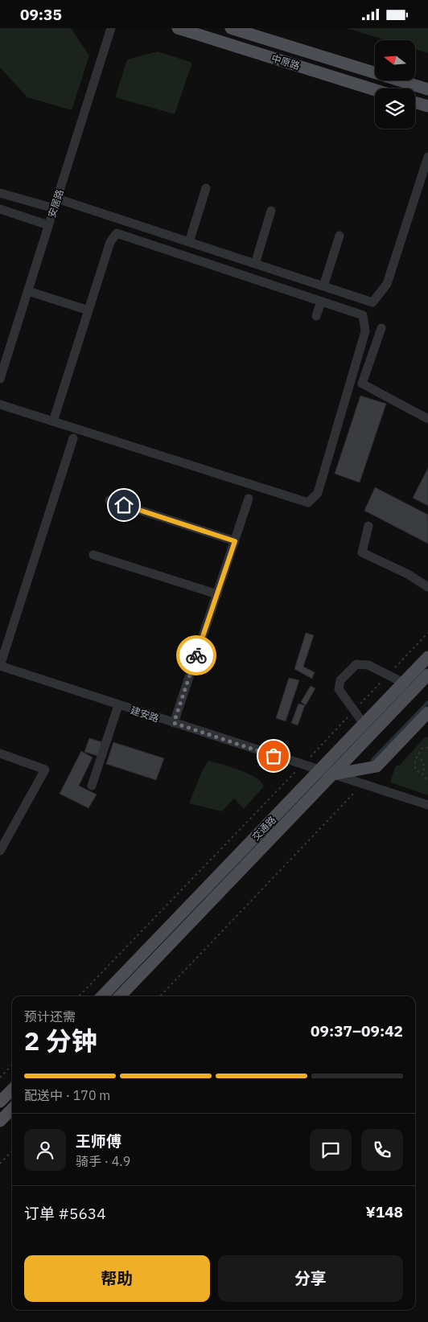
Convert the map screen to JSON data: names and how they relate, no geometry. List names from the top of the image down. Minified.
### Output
{"streets":{"main road":["中原路","交通路"],"street":["安居路","建安路"]},"crossings":[["建安路","交通路"]],"north":"left","page":{"status":"09:35","heading":["2 分钟","预计还需","09:37–09:42"],"panel":["王师傅","骑手 · 4.9","订单 #5634","¥148"],"bar":"配送中 · 170 m","buttons":["帮助","分享"]}}
